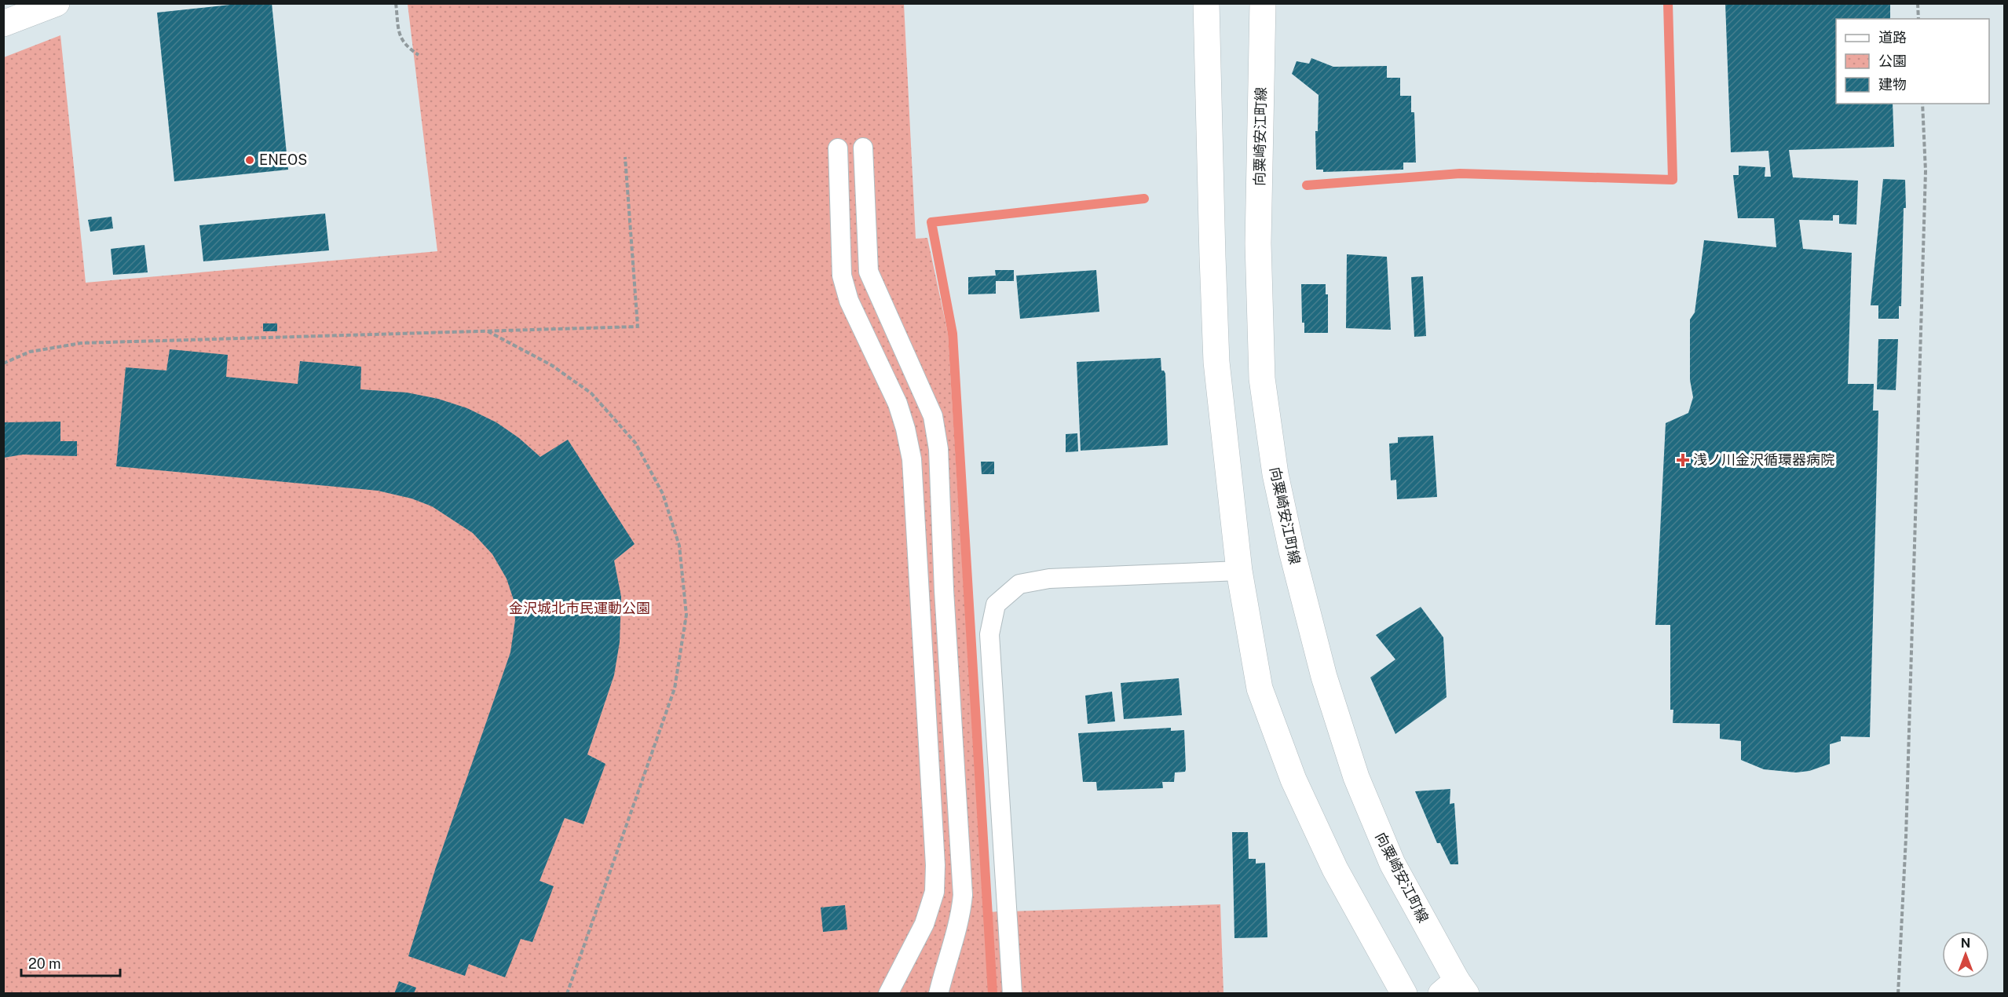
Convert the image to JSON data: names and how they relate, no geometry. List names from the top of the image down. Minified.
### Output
{"streets":{"main road":["向粟崎安江町線"]},"parks":["金沢城北市民運動公園"],"places":{"other":["ENEOS"],"health":["浅ノ川金沢循環器病院"]},"legend":["道路","公園","建物"],"scale_bar":"20 m","north":"top"}
